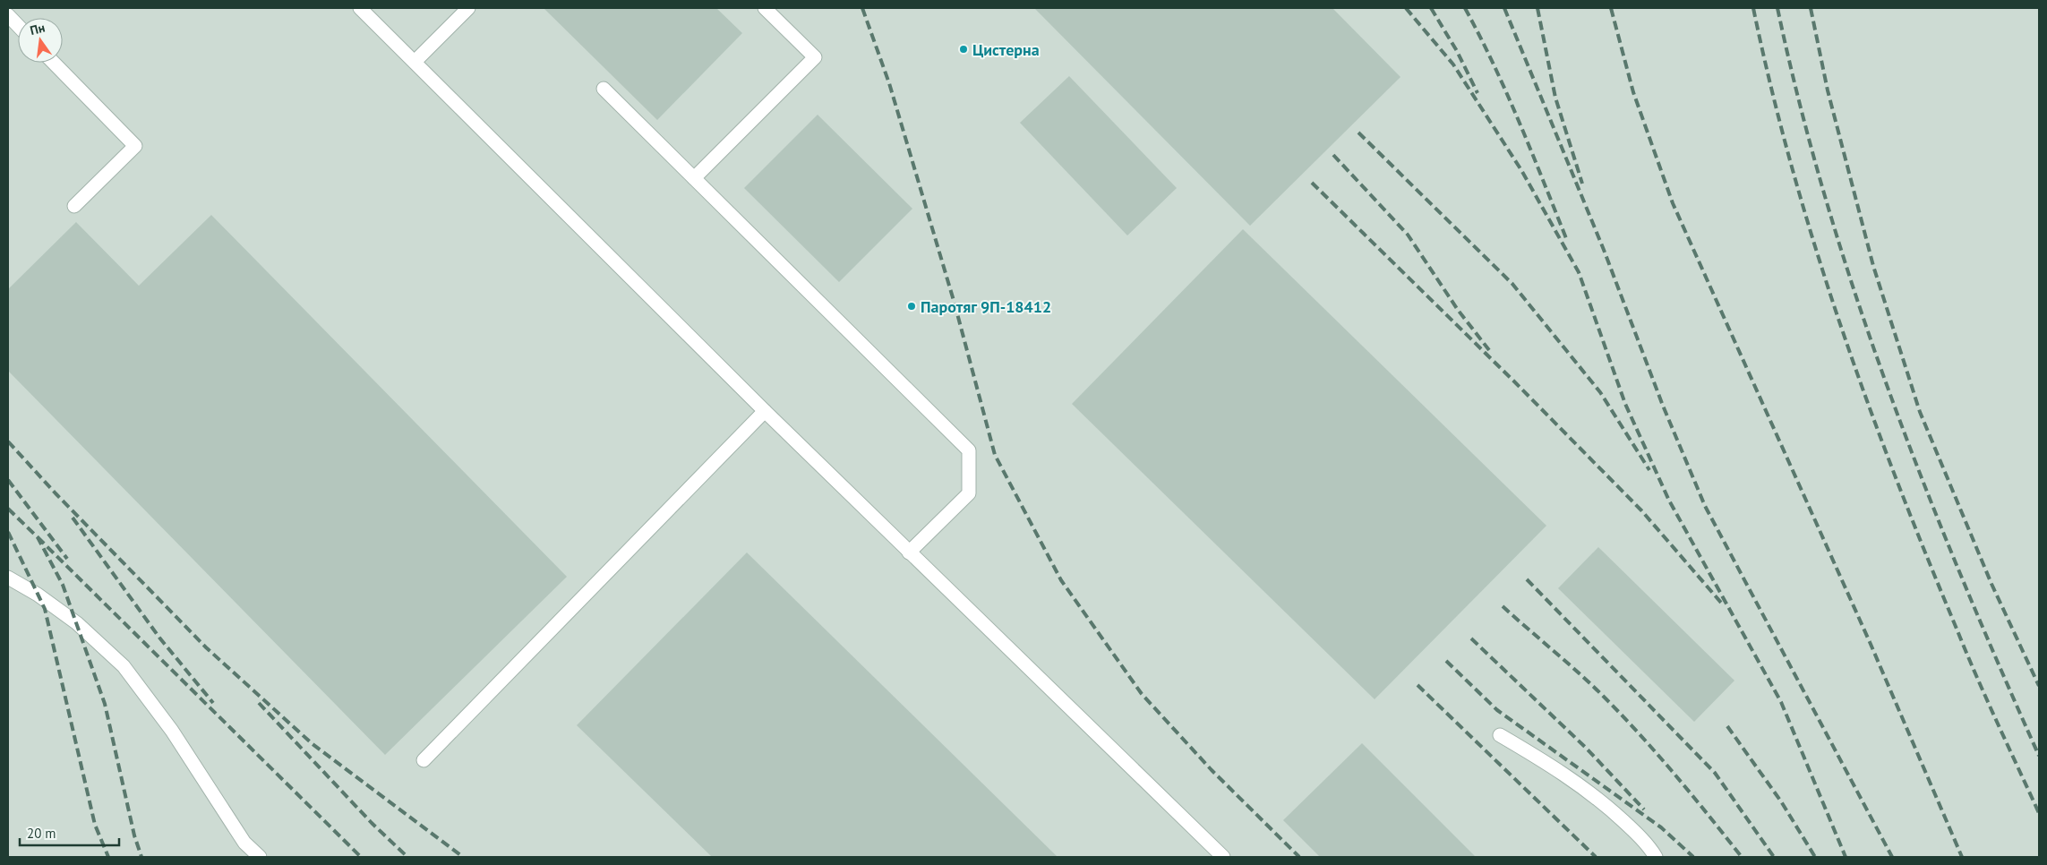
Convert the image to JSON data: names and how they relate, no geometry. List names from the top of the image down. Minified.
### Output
{"places":["Цистерна","Паротяг 9П-18412"],"scale_bar":"20 m","north":"top"}
